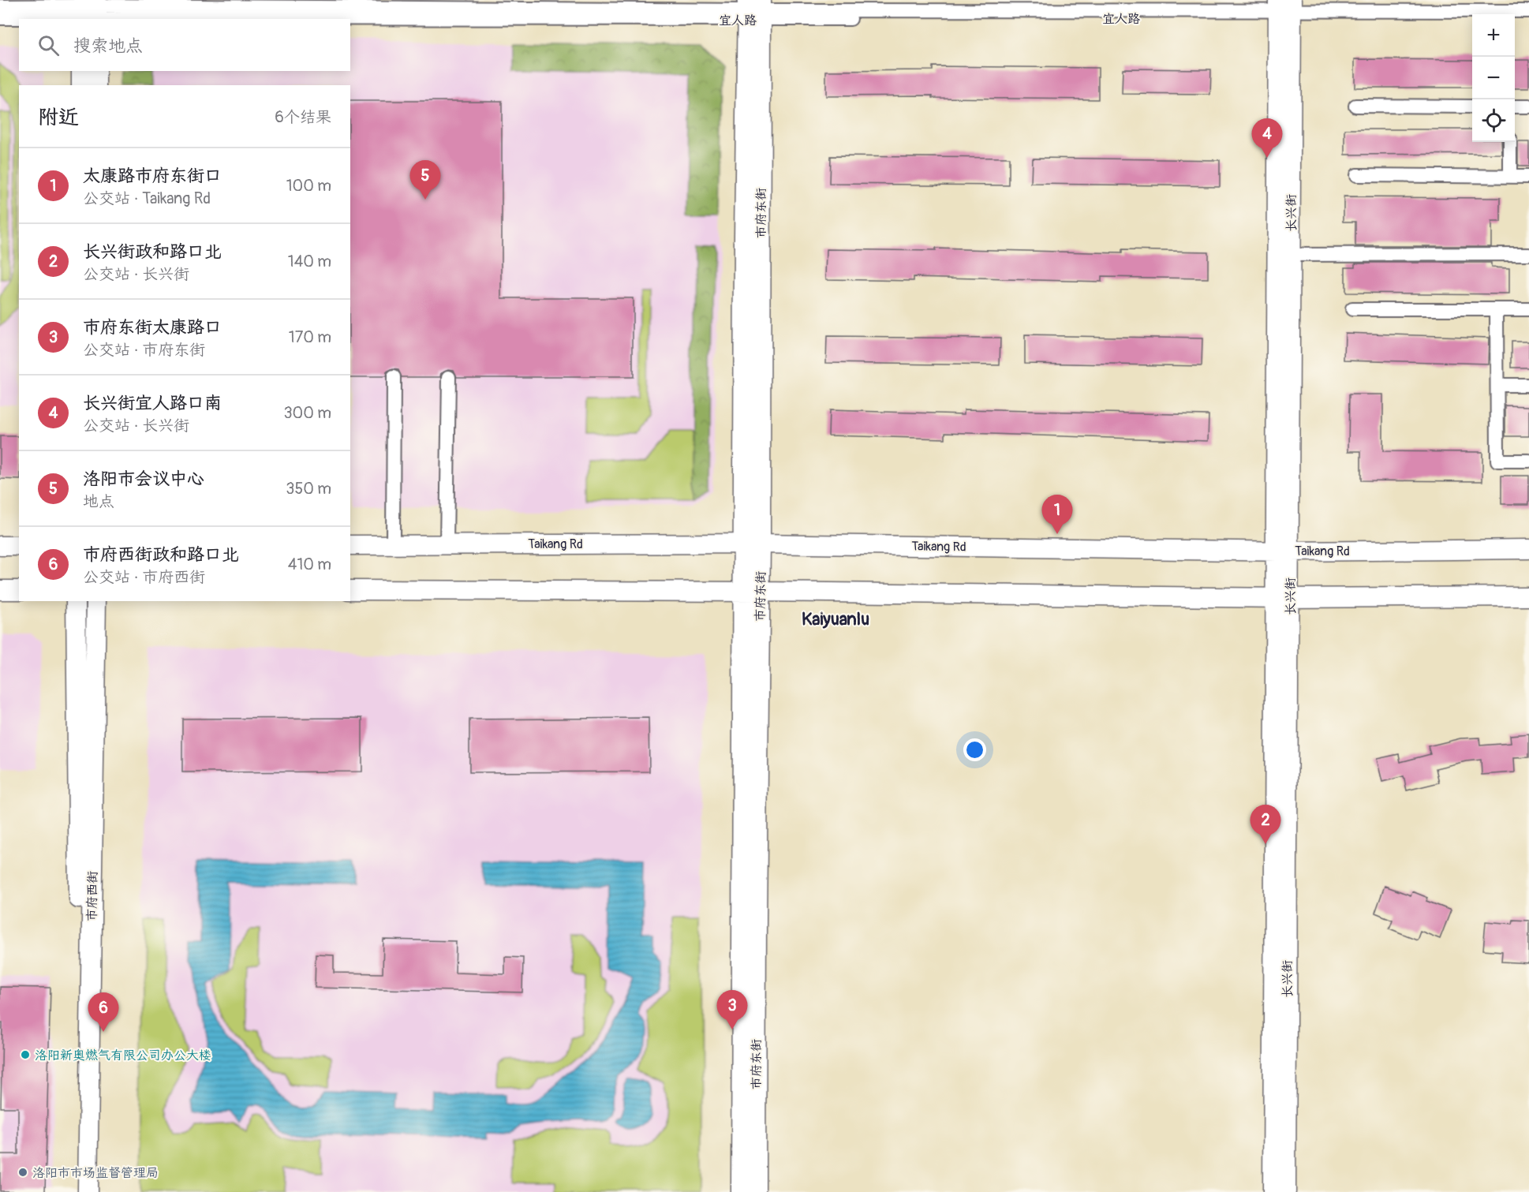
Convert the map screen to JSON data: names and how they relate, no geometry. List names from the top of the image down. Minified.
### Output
{"streets":{"main road":["市府东街","长兴街","Taikang Rd","市府西街"],"street":["宜人路"]},"crossings":[["宜人路","市府东街"],["宜人路","长兴街"],["市府东街","Taikang Rd"],["长兴街","Taikang Rd"]],"districts":["Kaiyuanlu"],"places":["洛阳新奥燃气有限公司办公大楼","洛阳市市场监督管理局"],"page":{"map_buttons":["+","−"],"search":"搜索地点","heading":["附近","6个结果"],"pins":["4","5","1","2","3","6"],"list":[{"mark":"1","name":"太康路市府东街口","note":"公交站 · Taikang Rd","value":"100 m"},{"mark":"2","name":"长兴街政和路口北","note":"公交站 · 长兴街","value":"140 m"},{"mark":"3","name":"市府东街太康路口","note":"公交站 · 市府东街","value":"170 m"},{"mark":"4","name":"长兴街宜人路口南","note":"公交站 · 长兴街","value":"300 m"},{"mark":"5","name":"洛阳市会议中心","note":"地点","value":"350 m"},{"mark":"6","name":"市府西街政和路口北","note":"公交站 · 市府西街","value":"410 m"}]}}
